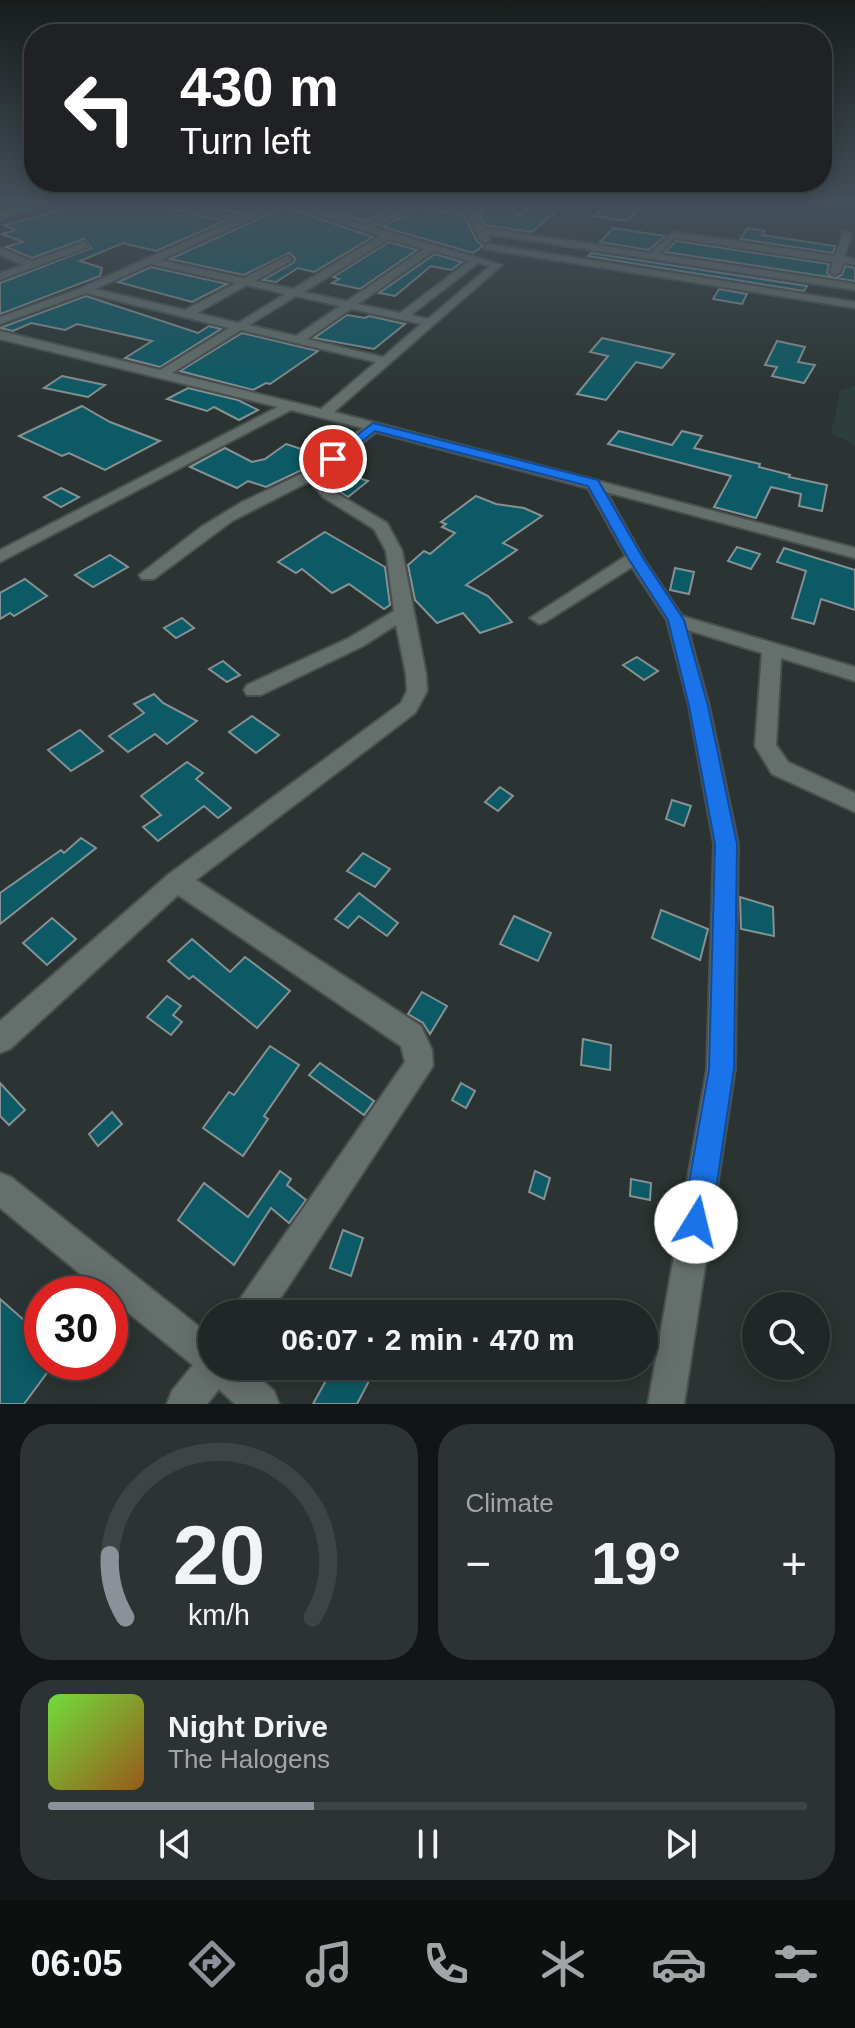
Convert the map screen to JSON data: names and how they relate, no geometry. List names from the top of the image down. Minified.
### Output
{"page":{"turn":["430 m","Turn left"],"limit":"30","trip":"06:07 · 2 min · 470 m","tile":"Climate","heat":["−","19°","+"],"song":["Night Drive","The Halogens"],"tabs":"06:05","gauge":["20","km/h"]}}
